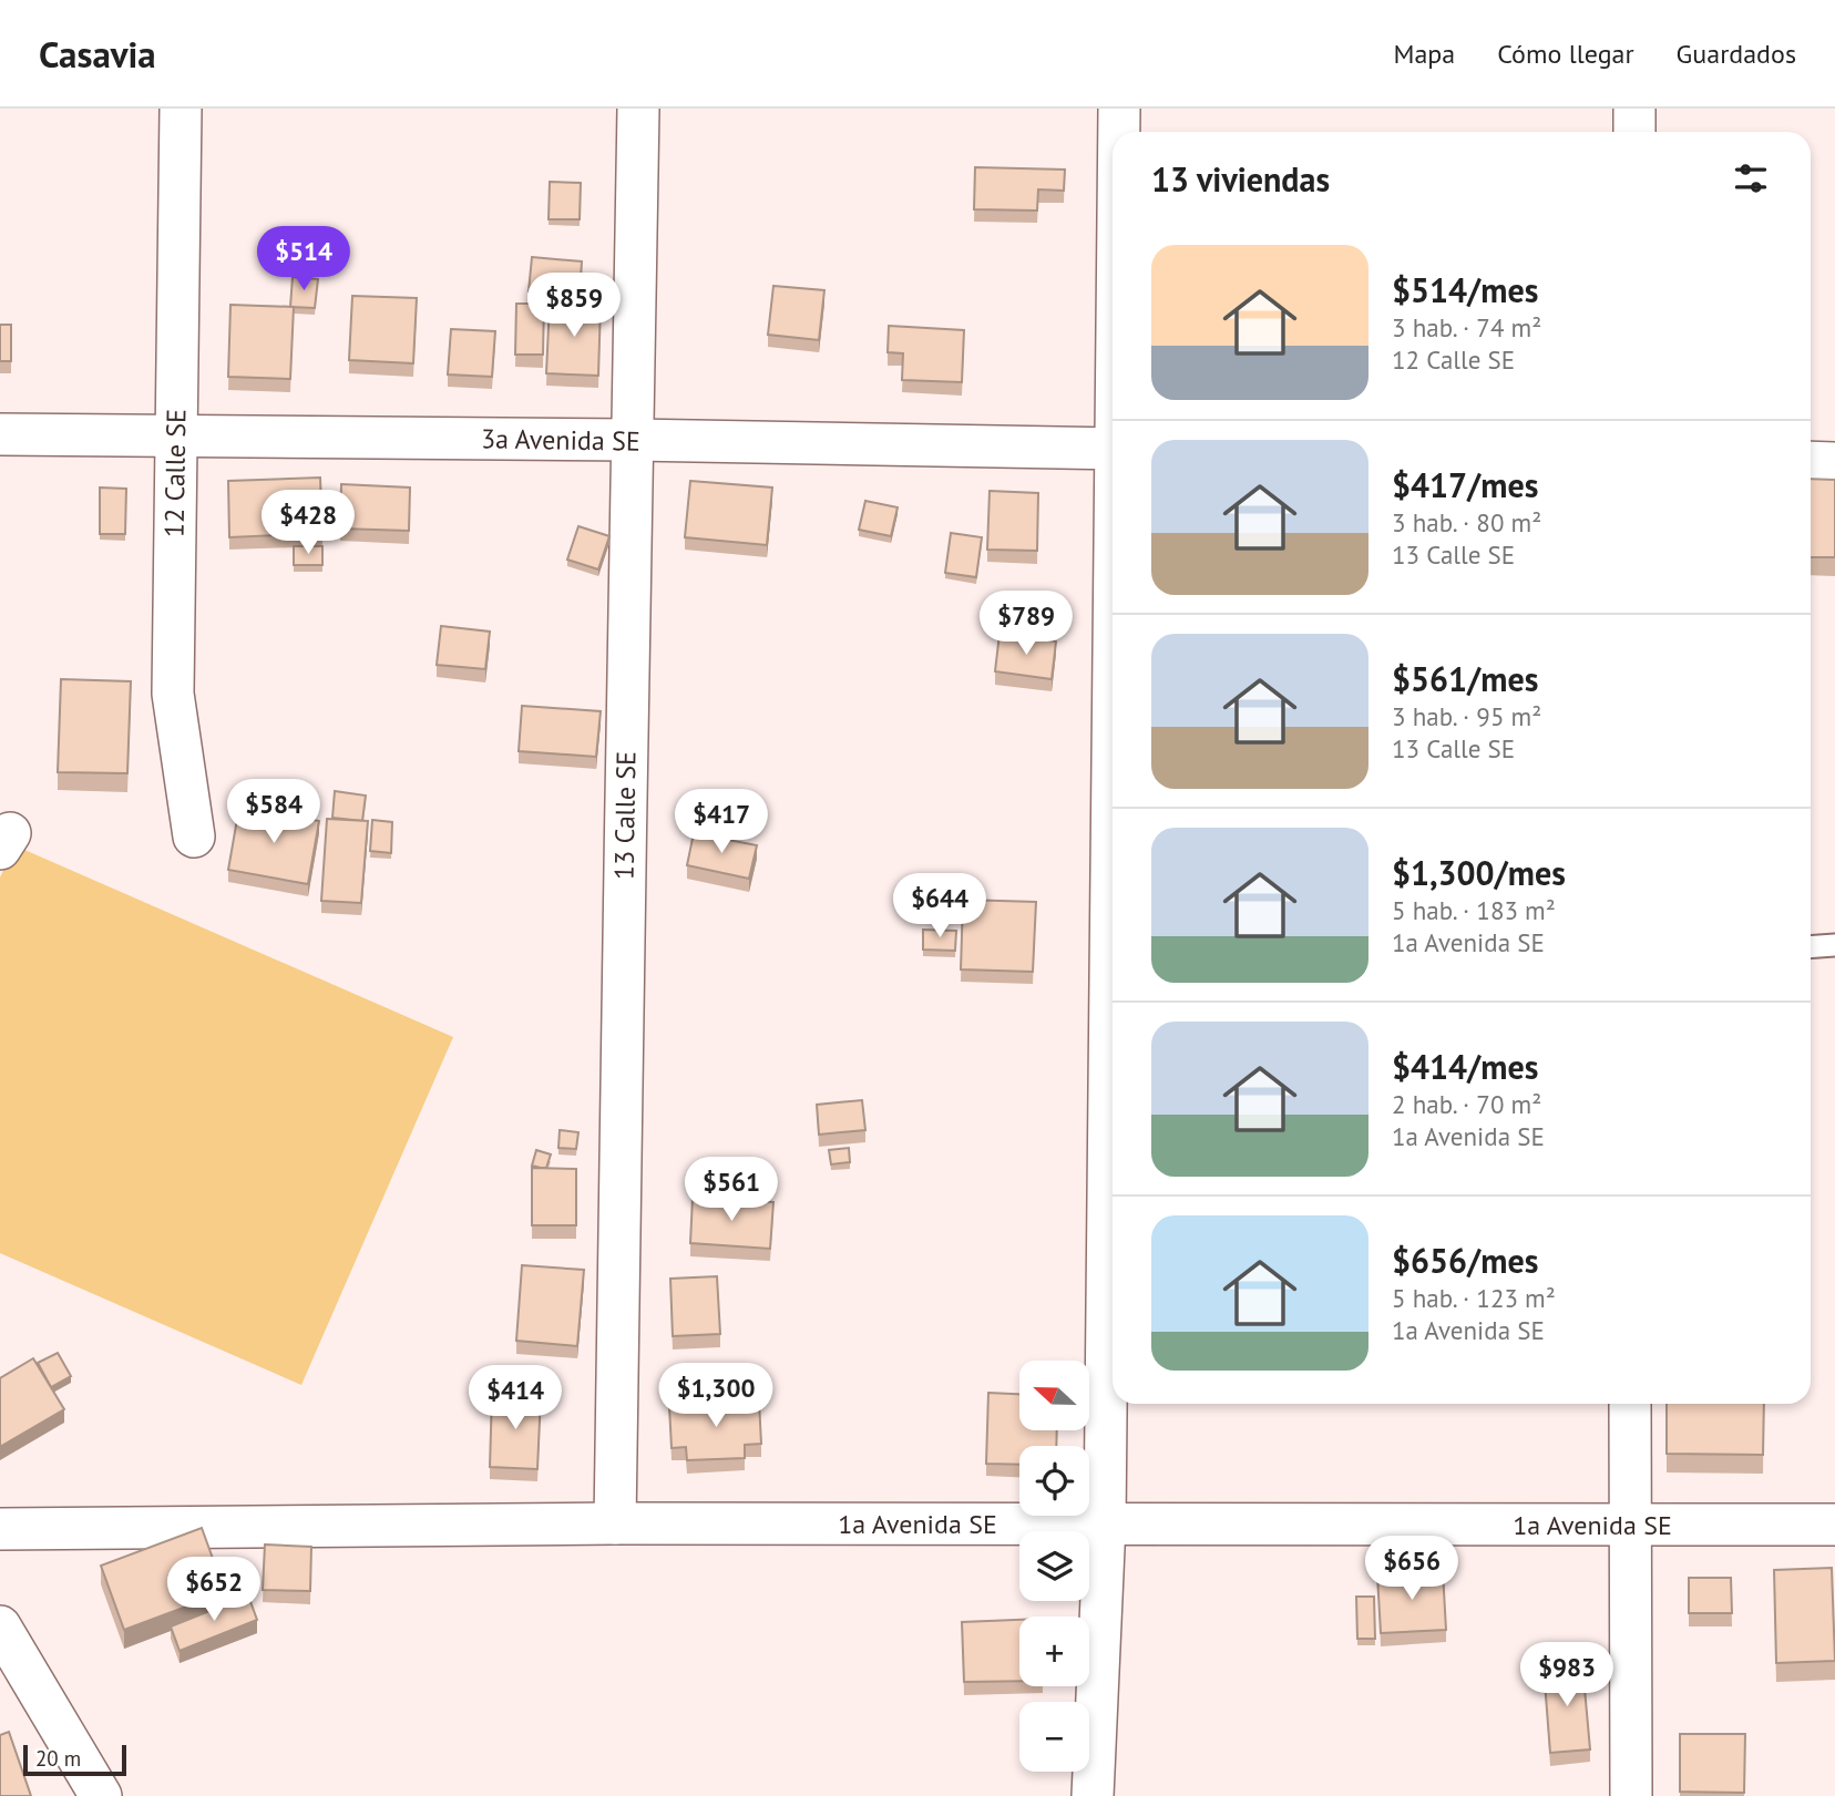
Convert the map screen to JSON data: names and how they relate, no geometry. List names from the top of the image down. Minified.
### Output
{"streets":{"street":["3a Avenida SE","12 Calle SE","13 Calle SE","1a Avenida SE"]},"crossings":[["3a Avenida SE","12 Calle SE"],["3a Avenida SE","13 Calle SE"],["13 Calle SE","1a Avenida SE"]],"scale_bar":"20 m","north":"left","page":{"header":"Casavia","nav":["Mapa","Cómo llegar","Guardados"],"heading":"13 viviendas","list":[{"name":"$514/mes","note":"3 hab. · 74 m² · 12 Calle SE"},{"name":"$417/mes","note":"3 hab. · 80 m² · 13 Calle SE"},{"name":"$561/mes","note":"3 hab. · 95 m² · 13 Calle SE"},{"name":"$1,300/mes","note":"5 hab. · 183 m² · 1a Avenida SE"},{"name":"$414/mes","note":"2 hab. · 70 m² · 1a Avenida SE"},{"name":"$656/mes","note":"5 hab. · 123 m² · 1a Avenida SE"}],"price":["$514","$859","$428","$789","$584","$417","$644","$561","$1,300","$414","$656","$652","$983"],"map_buttons":["+","−"],"scale":"20 m"}}
